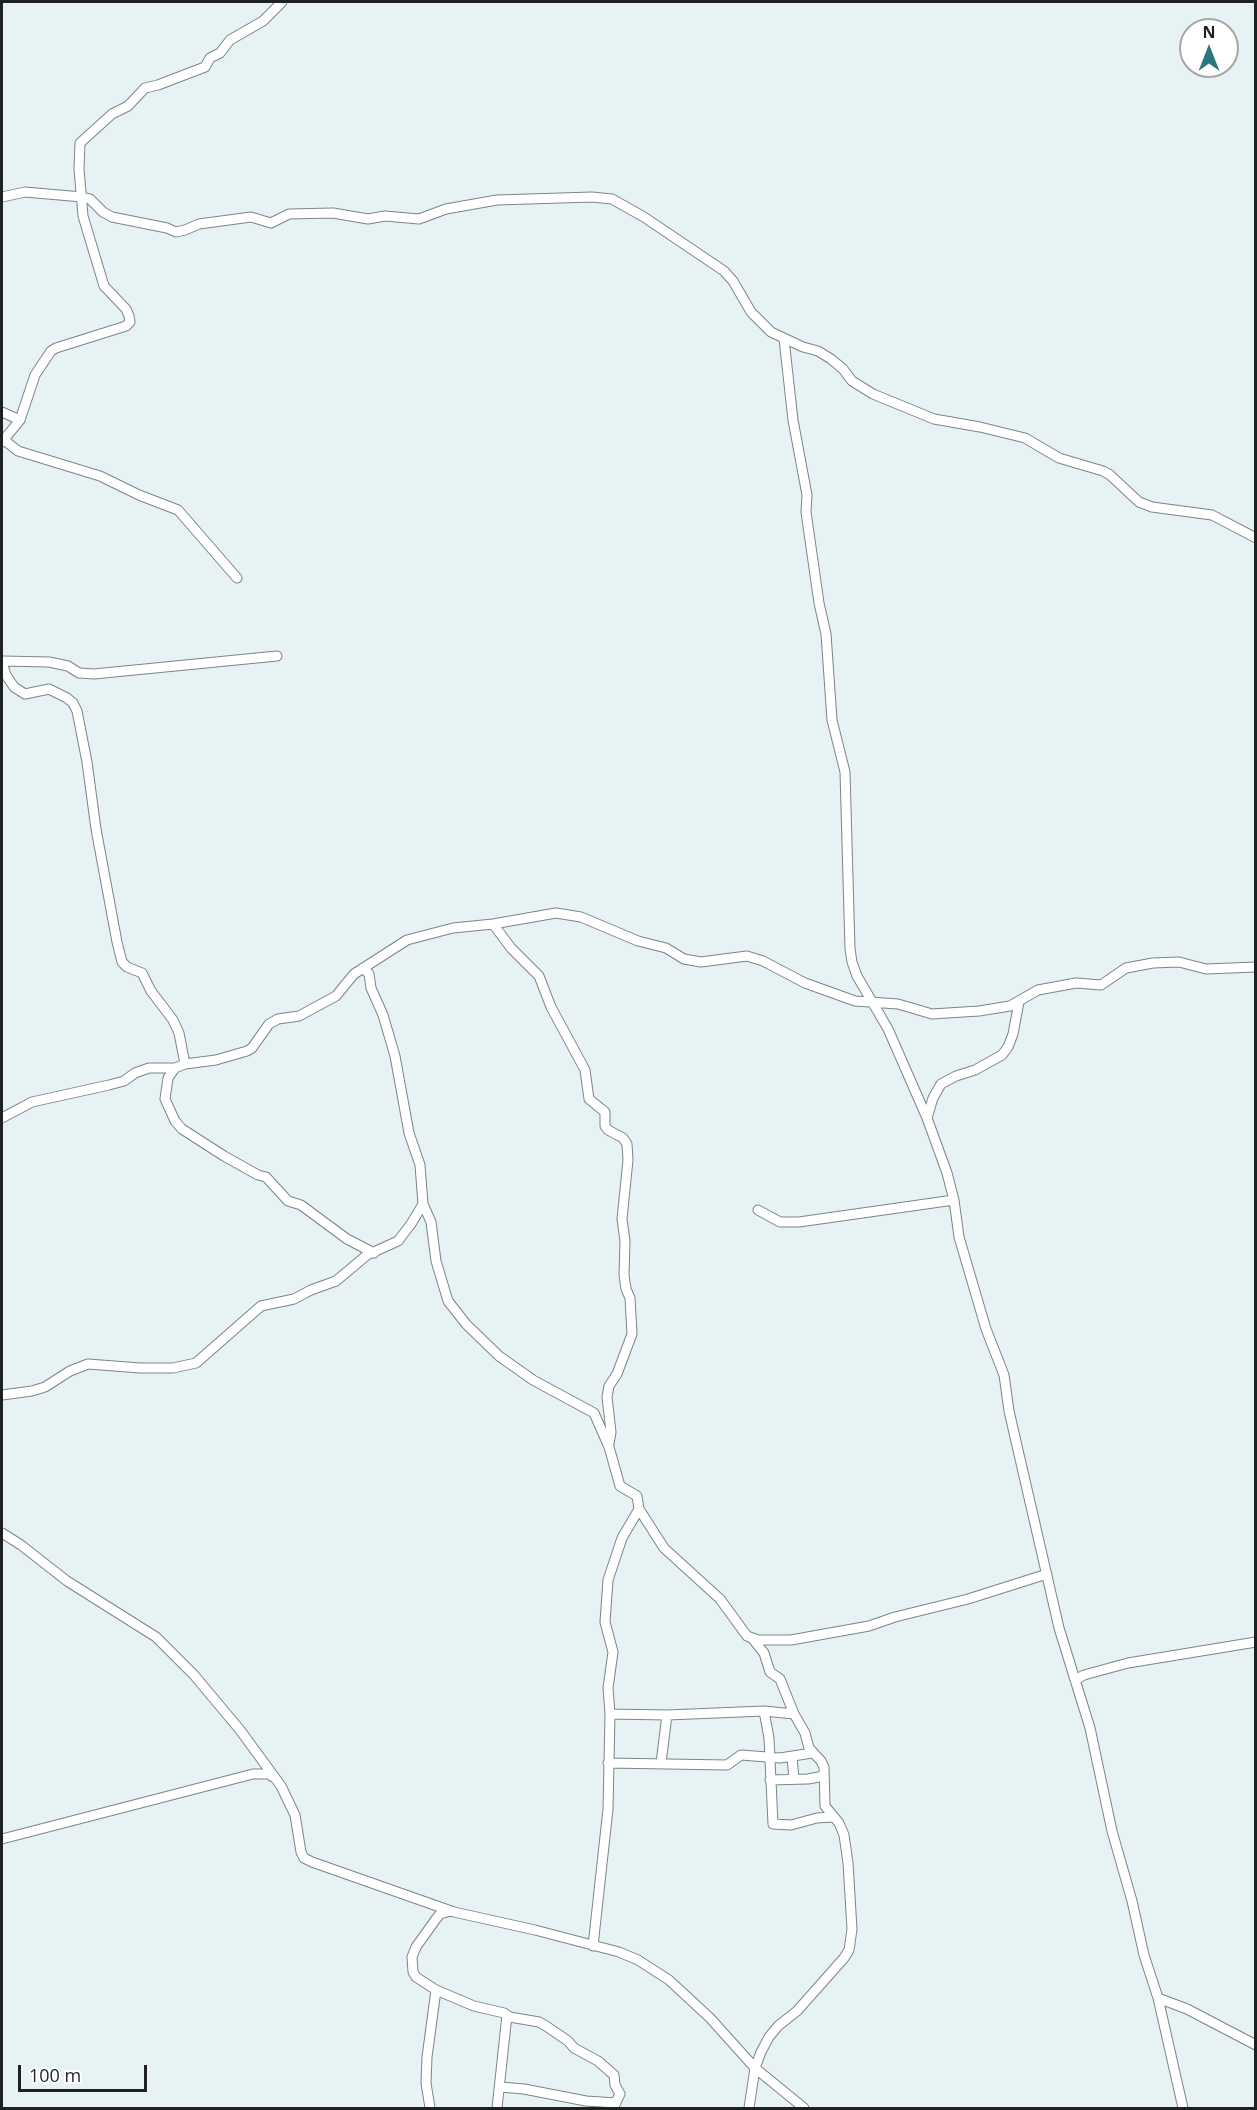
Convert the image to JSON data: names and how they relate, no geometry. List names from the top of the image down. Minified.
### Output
{"scale_bar":"100 m","north":"top"}
